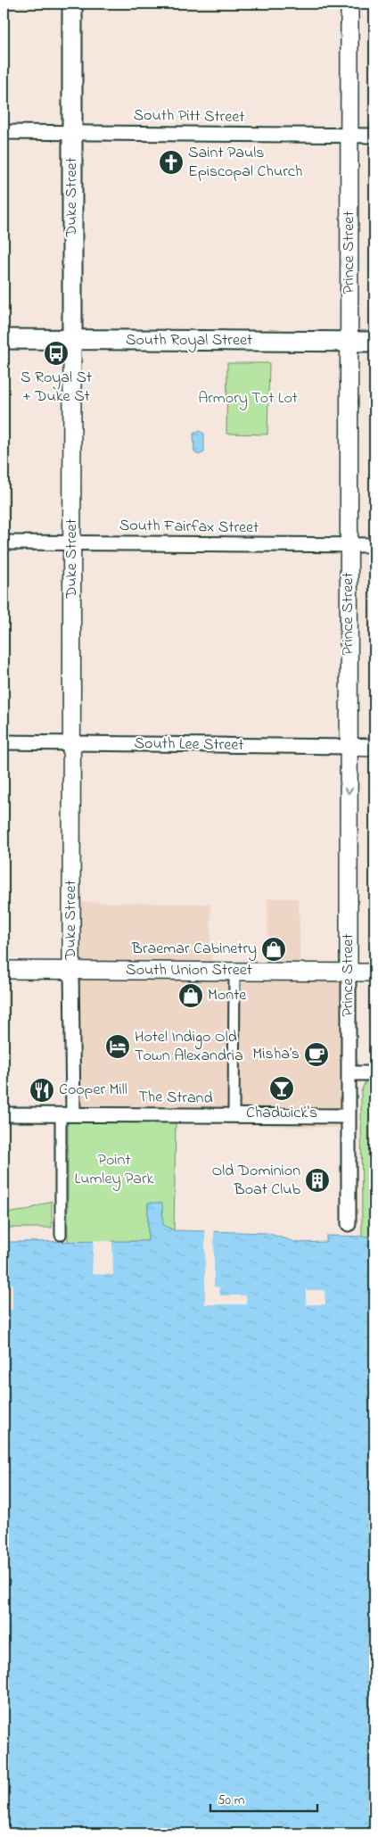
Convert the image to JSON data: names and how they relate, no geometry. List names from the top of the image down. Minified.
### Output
{"streets":{"main road":["Duke Street","South Royal Street"],"street":["South Pitt Street","Prince Street","South Fairfax Street","South Lee Street","South Union Street","The Strand"]},"crossings":[["South Pitt Street","Duke Street"],["South Pitt Street","Prince Street"],["Duke Street","South Royal Street"],["Duke Street","South Fairfax Street"],["Duke Street","South Lee Street"],["Duke Street","South Union Street"],["Duke Street","The Strand"],["Prince Street","South Royal Street"],["Prince Street","South Fairfax Street"],["Prince Street","South Lee Street"],["Prince Street","South Union Street"],["Prince Street","The Strand"]],"parks":["Armory Tot Lot","Point Lumley Park"],"places":{"church":["Saint Pauls Episcopal Church"],"bus stop":["S Royal St + Duke St"],"shop":["Braemar Cabinetry","Monte"],"hotel":["Hotel Indigo Old Town Alexandria"],"cafe":["Misha’s"],"bar":["Chadwick's"],"restaurant":["Cooper Mill"],"building":["Old Dominion Boat Club"]},"scale_bar":"50 m"}
